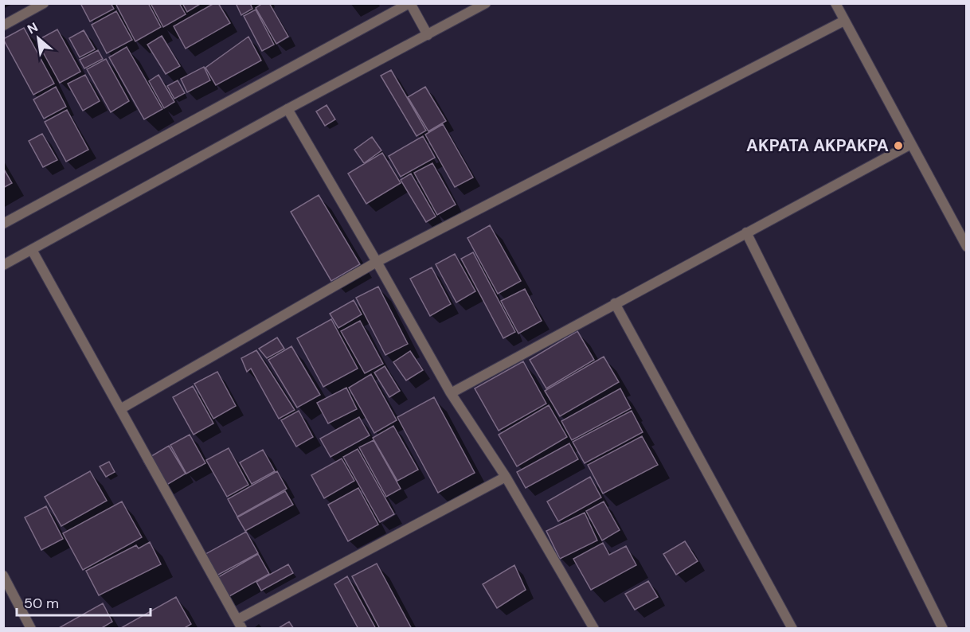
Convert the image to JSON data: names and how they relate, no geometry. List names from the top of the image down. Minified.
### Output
{"places":["AKPATA AKPAKPA"],"scale_bar":"50 m","north":"top left"}
